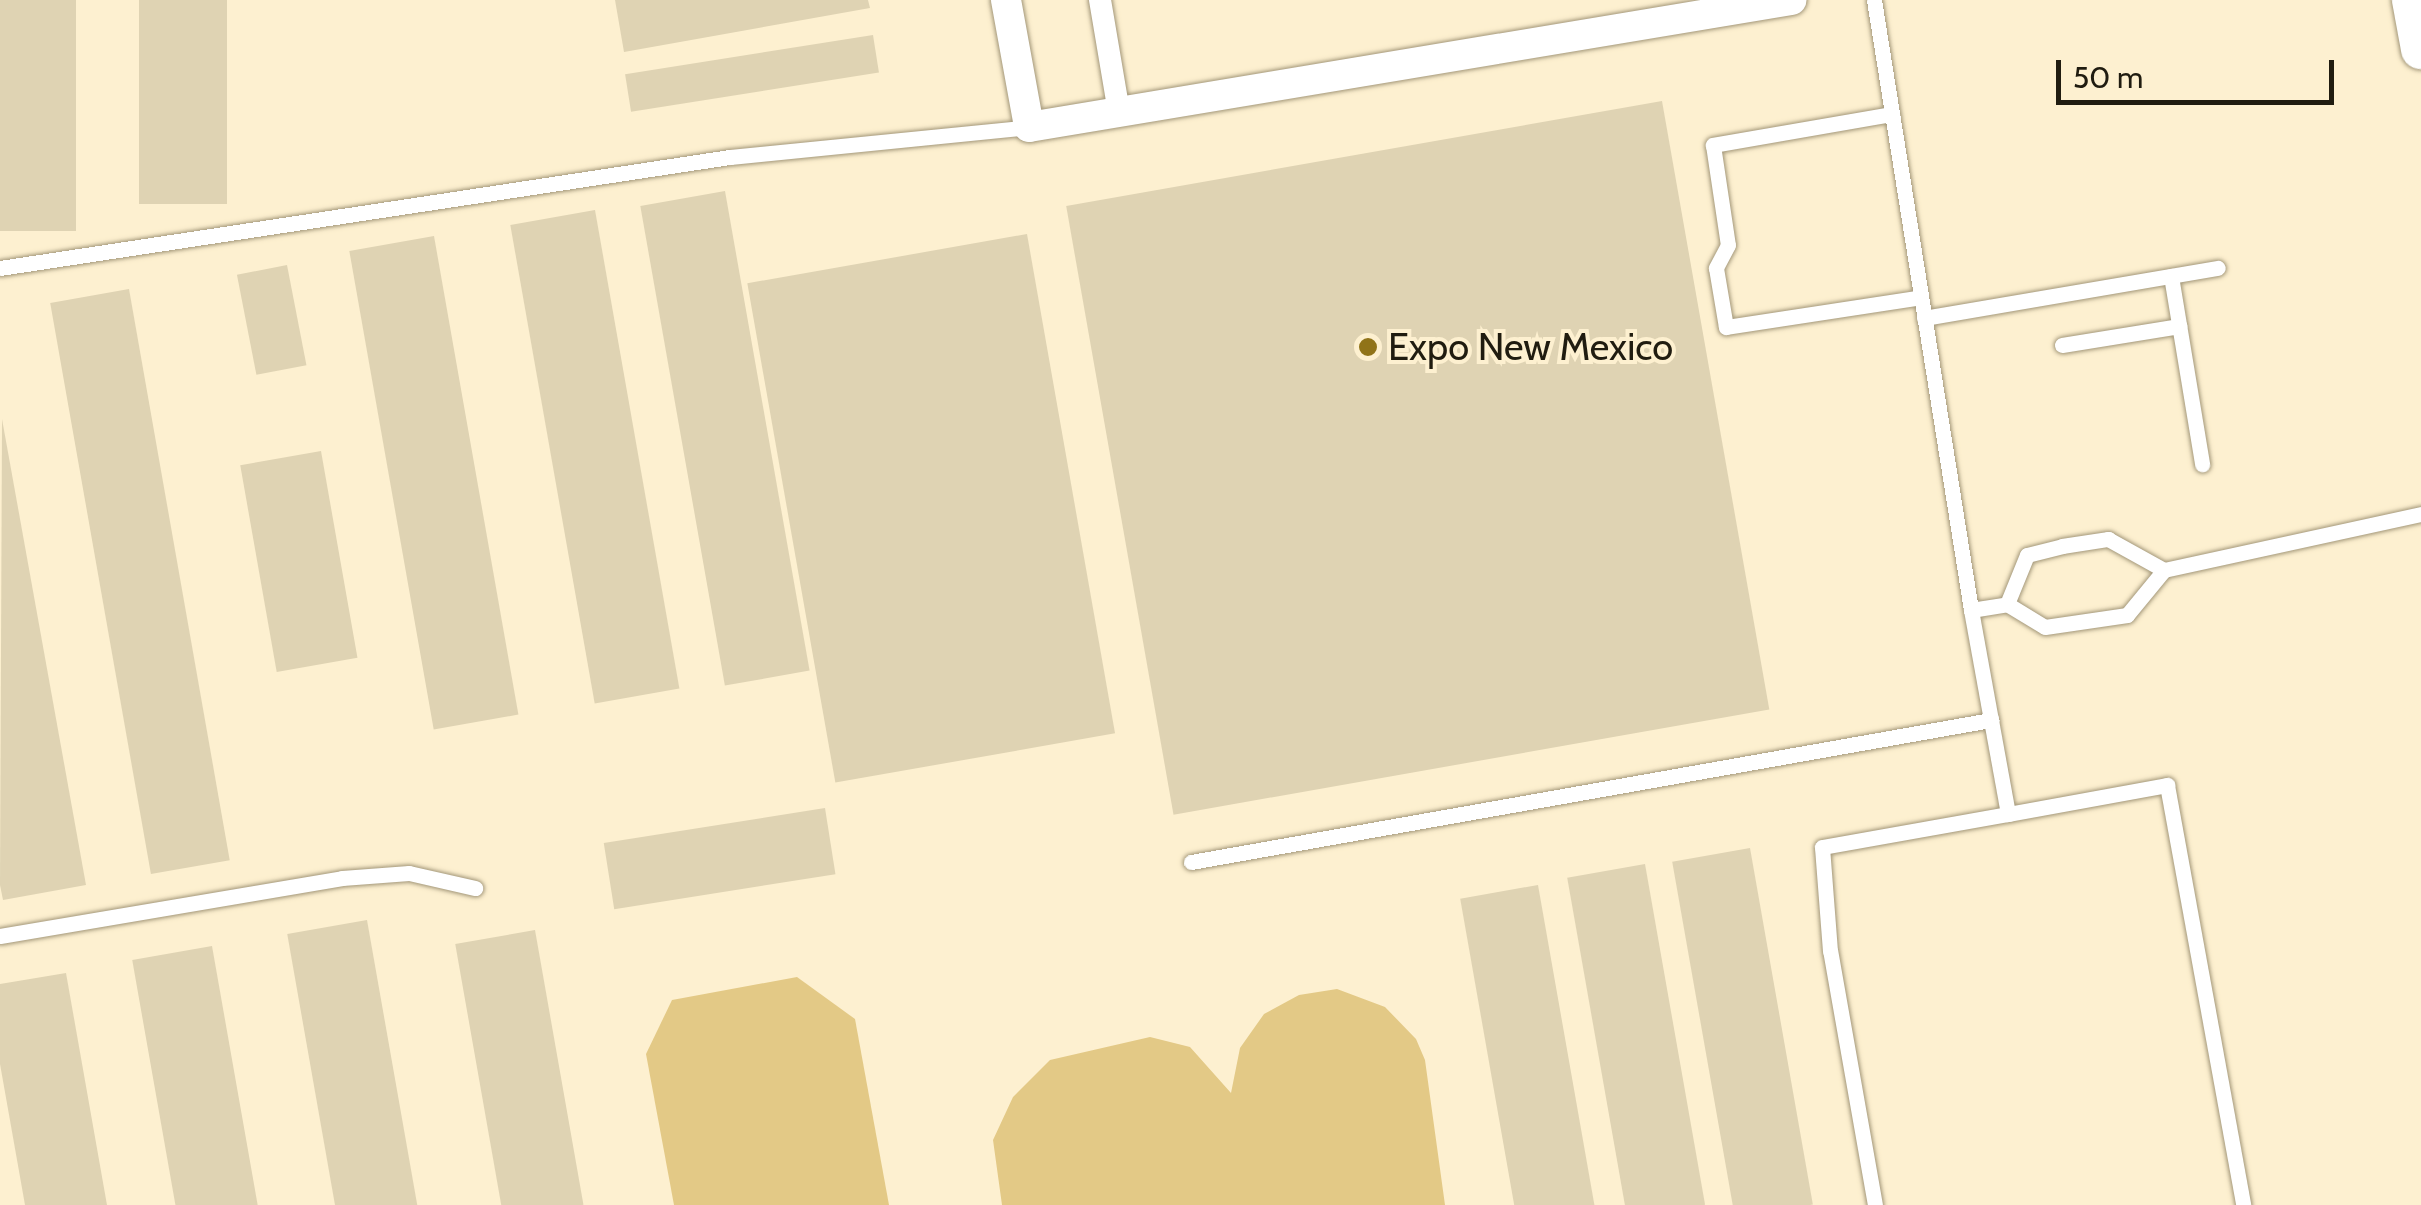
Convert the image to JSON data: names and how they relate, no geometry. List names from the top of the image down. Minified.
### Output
{"places":["Expo New Mexico"],"scale_bar":"50 m"}
